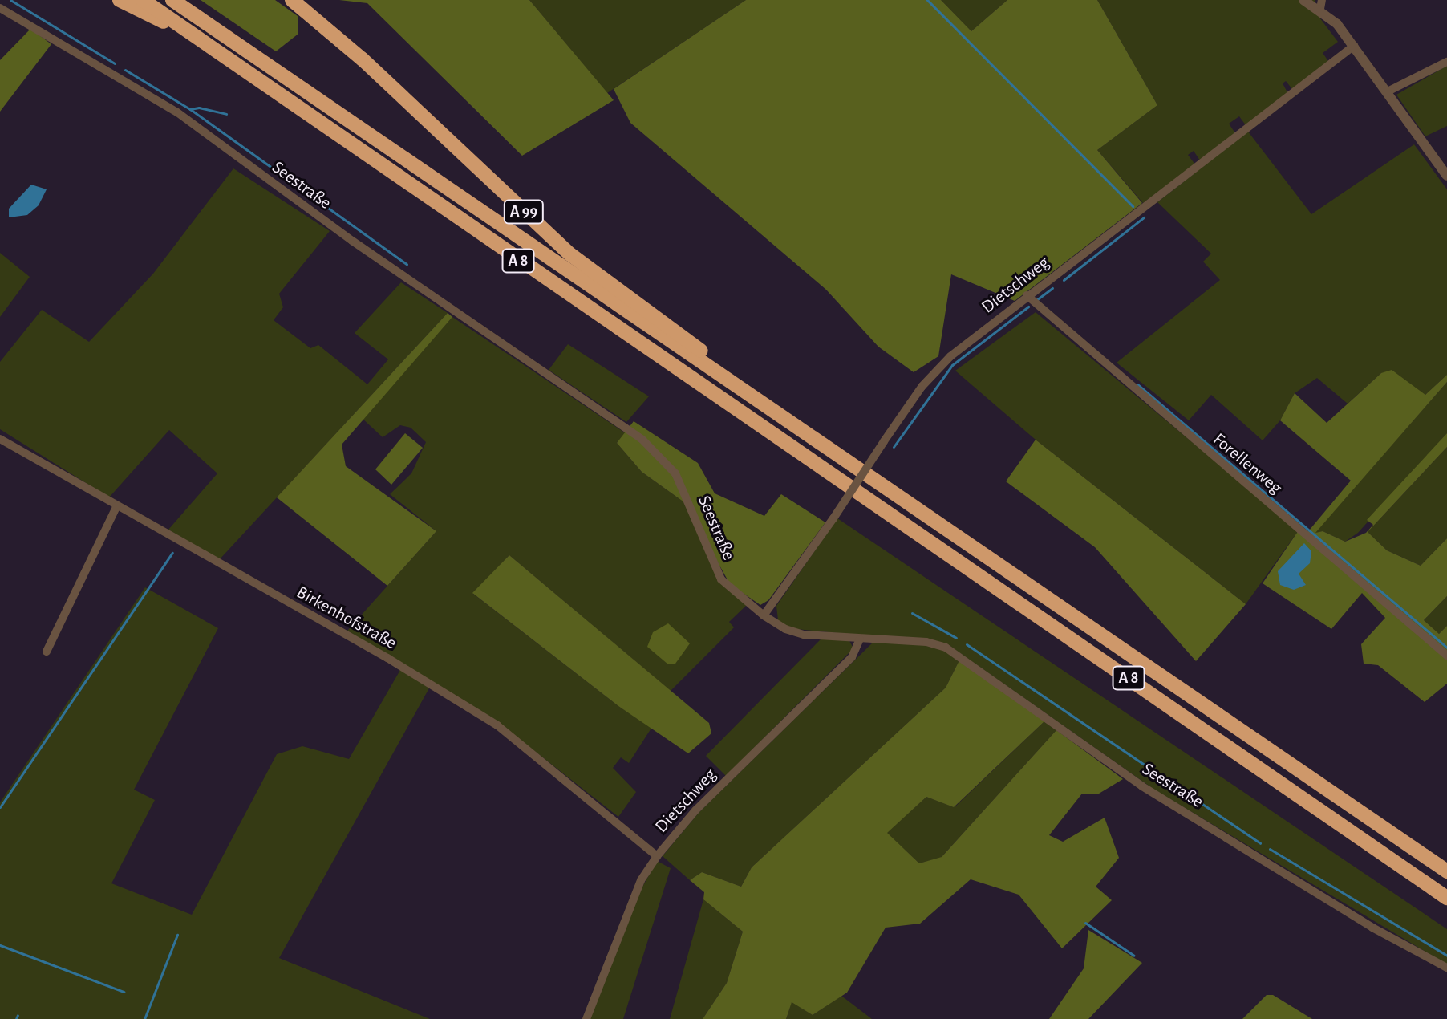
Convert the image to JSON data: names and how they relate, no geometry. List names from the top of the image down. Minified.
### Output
{"streets":{"highway":["A 99","A 8"],"street":["Seestraße","Dietschweg","Forellenweg","Birkenhofstraße"]},"crossings":[["Seestraße","Dietschweg"],["A 99","A 8"],["Dietschweg","Forellenweg"],["Dietschweg","Birkenhofstraße"]]}
